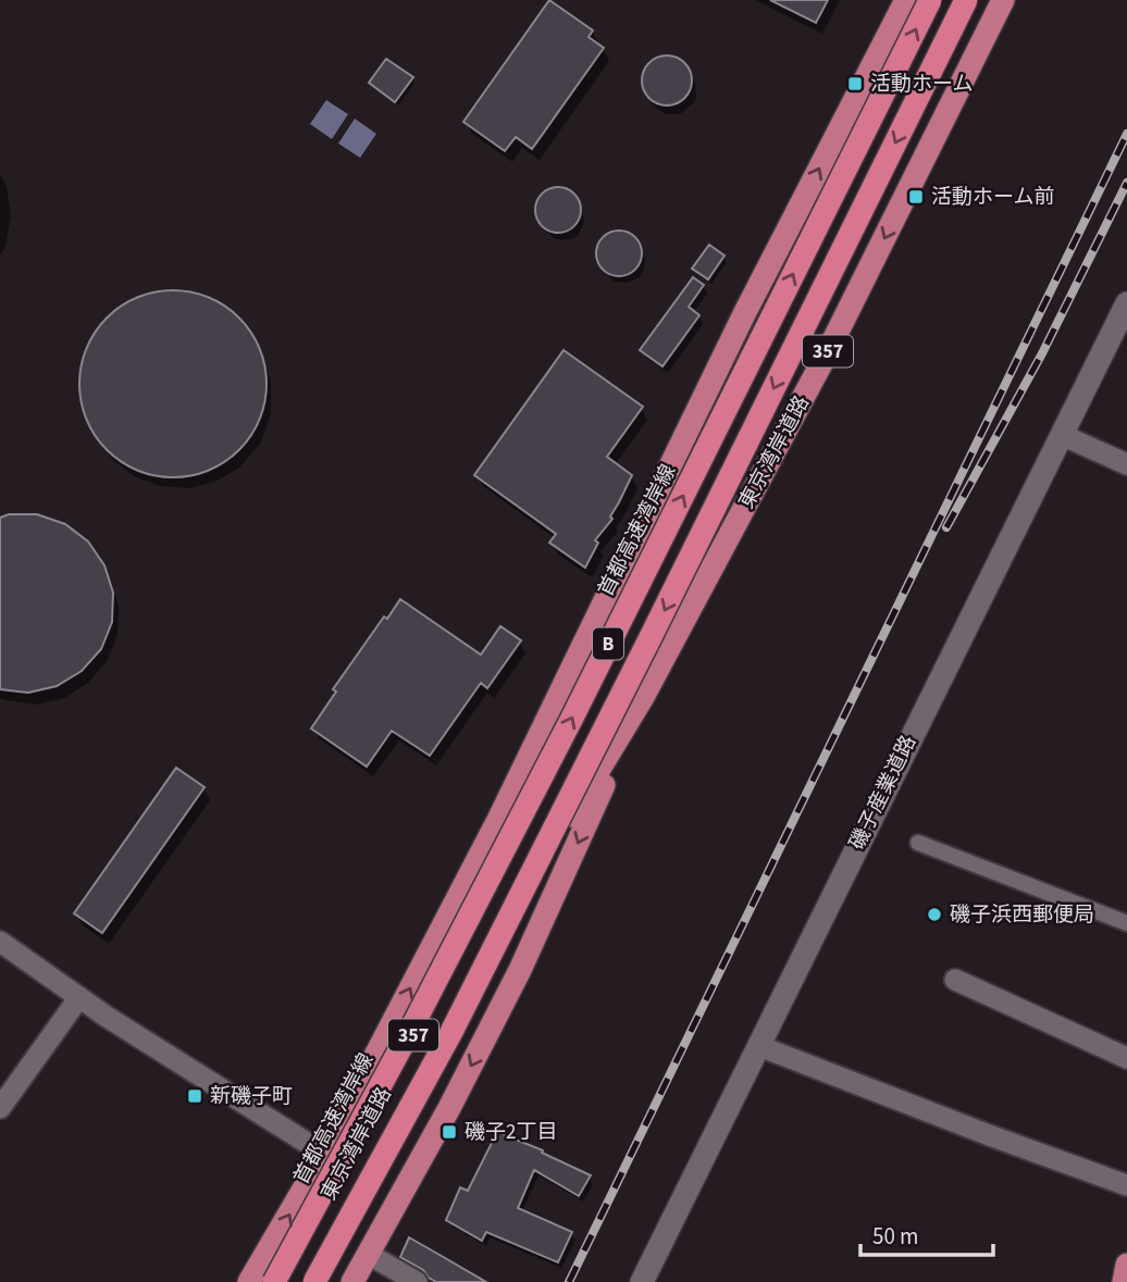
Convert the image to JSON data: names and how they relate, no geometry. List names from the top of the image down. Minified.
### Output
{"streets":{"highway":["357","東京湾岸道路","首都高速湾岸線","B"],"street":["磯子産業道路"]},"places":{"transit":["活動ホーム","活動ホーム前","新磯子町","磯子2丁目"],"other":["磯子浜西郵便局"]},"scale_bar":"50 m"}
